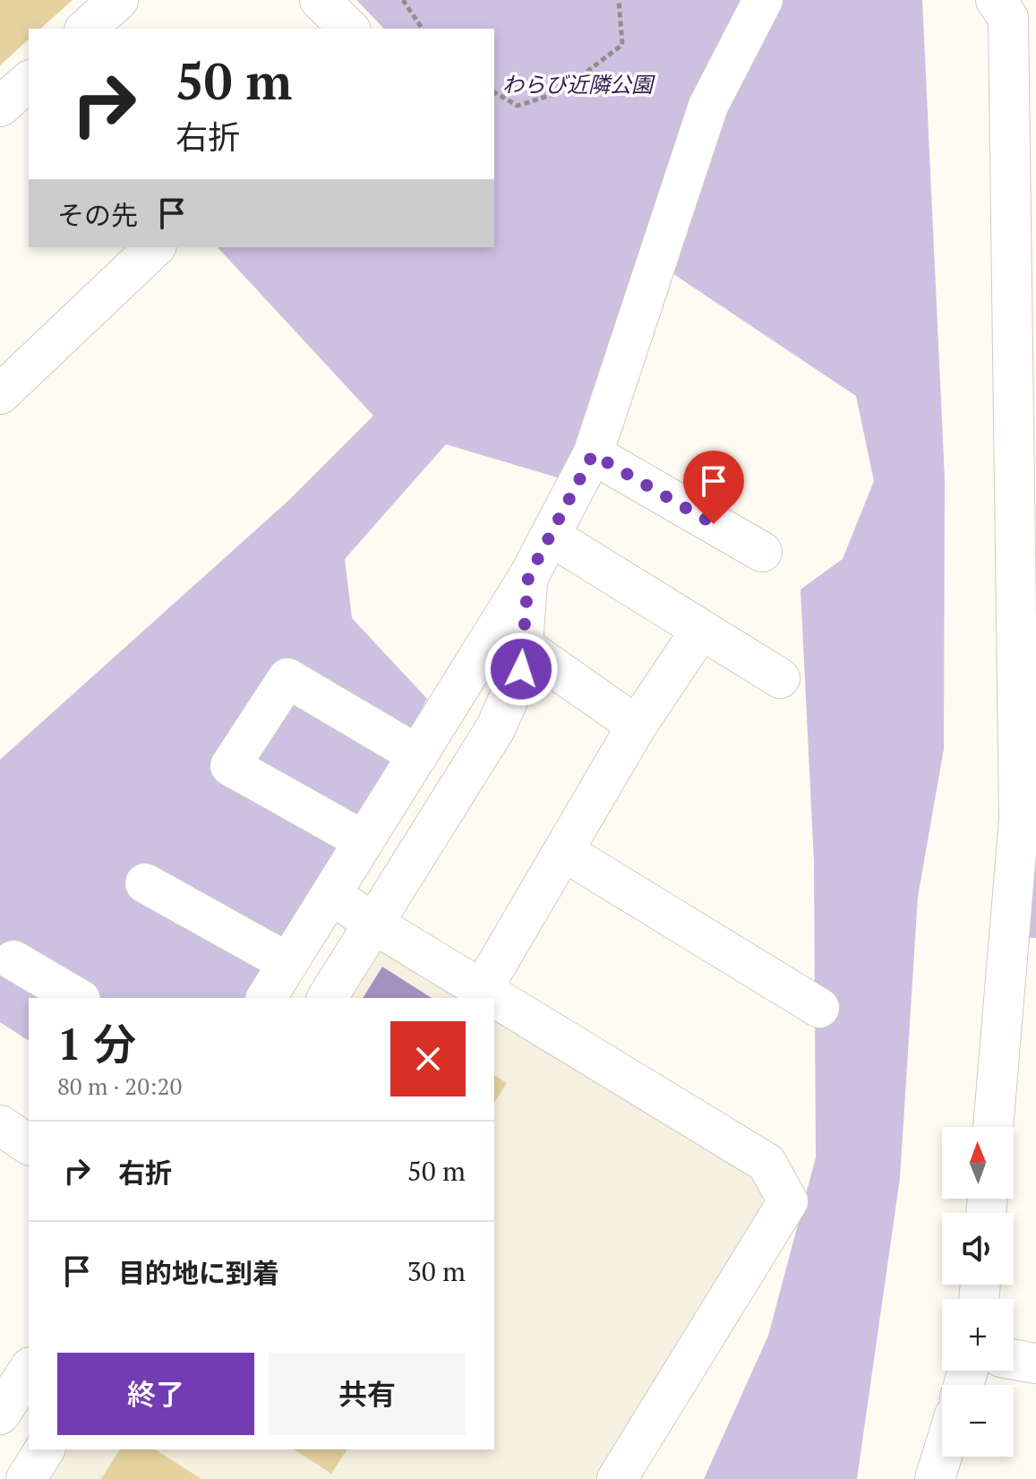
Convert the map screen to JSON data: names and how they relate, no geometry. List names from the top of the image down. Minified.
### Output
{"parks":["わらび近隣公園"],"north":"top","page":{"turn":["50 m","右折"],"then":"その先","heading":["1 分","80 m · 20:20"],"list":[{"name":"右折","value":"50 m"},{"name":"目的地に到着","value":"30 m"}],"map_buttons":["+","−"],"buttons":["終了","共有"]}}
